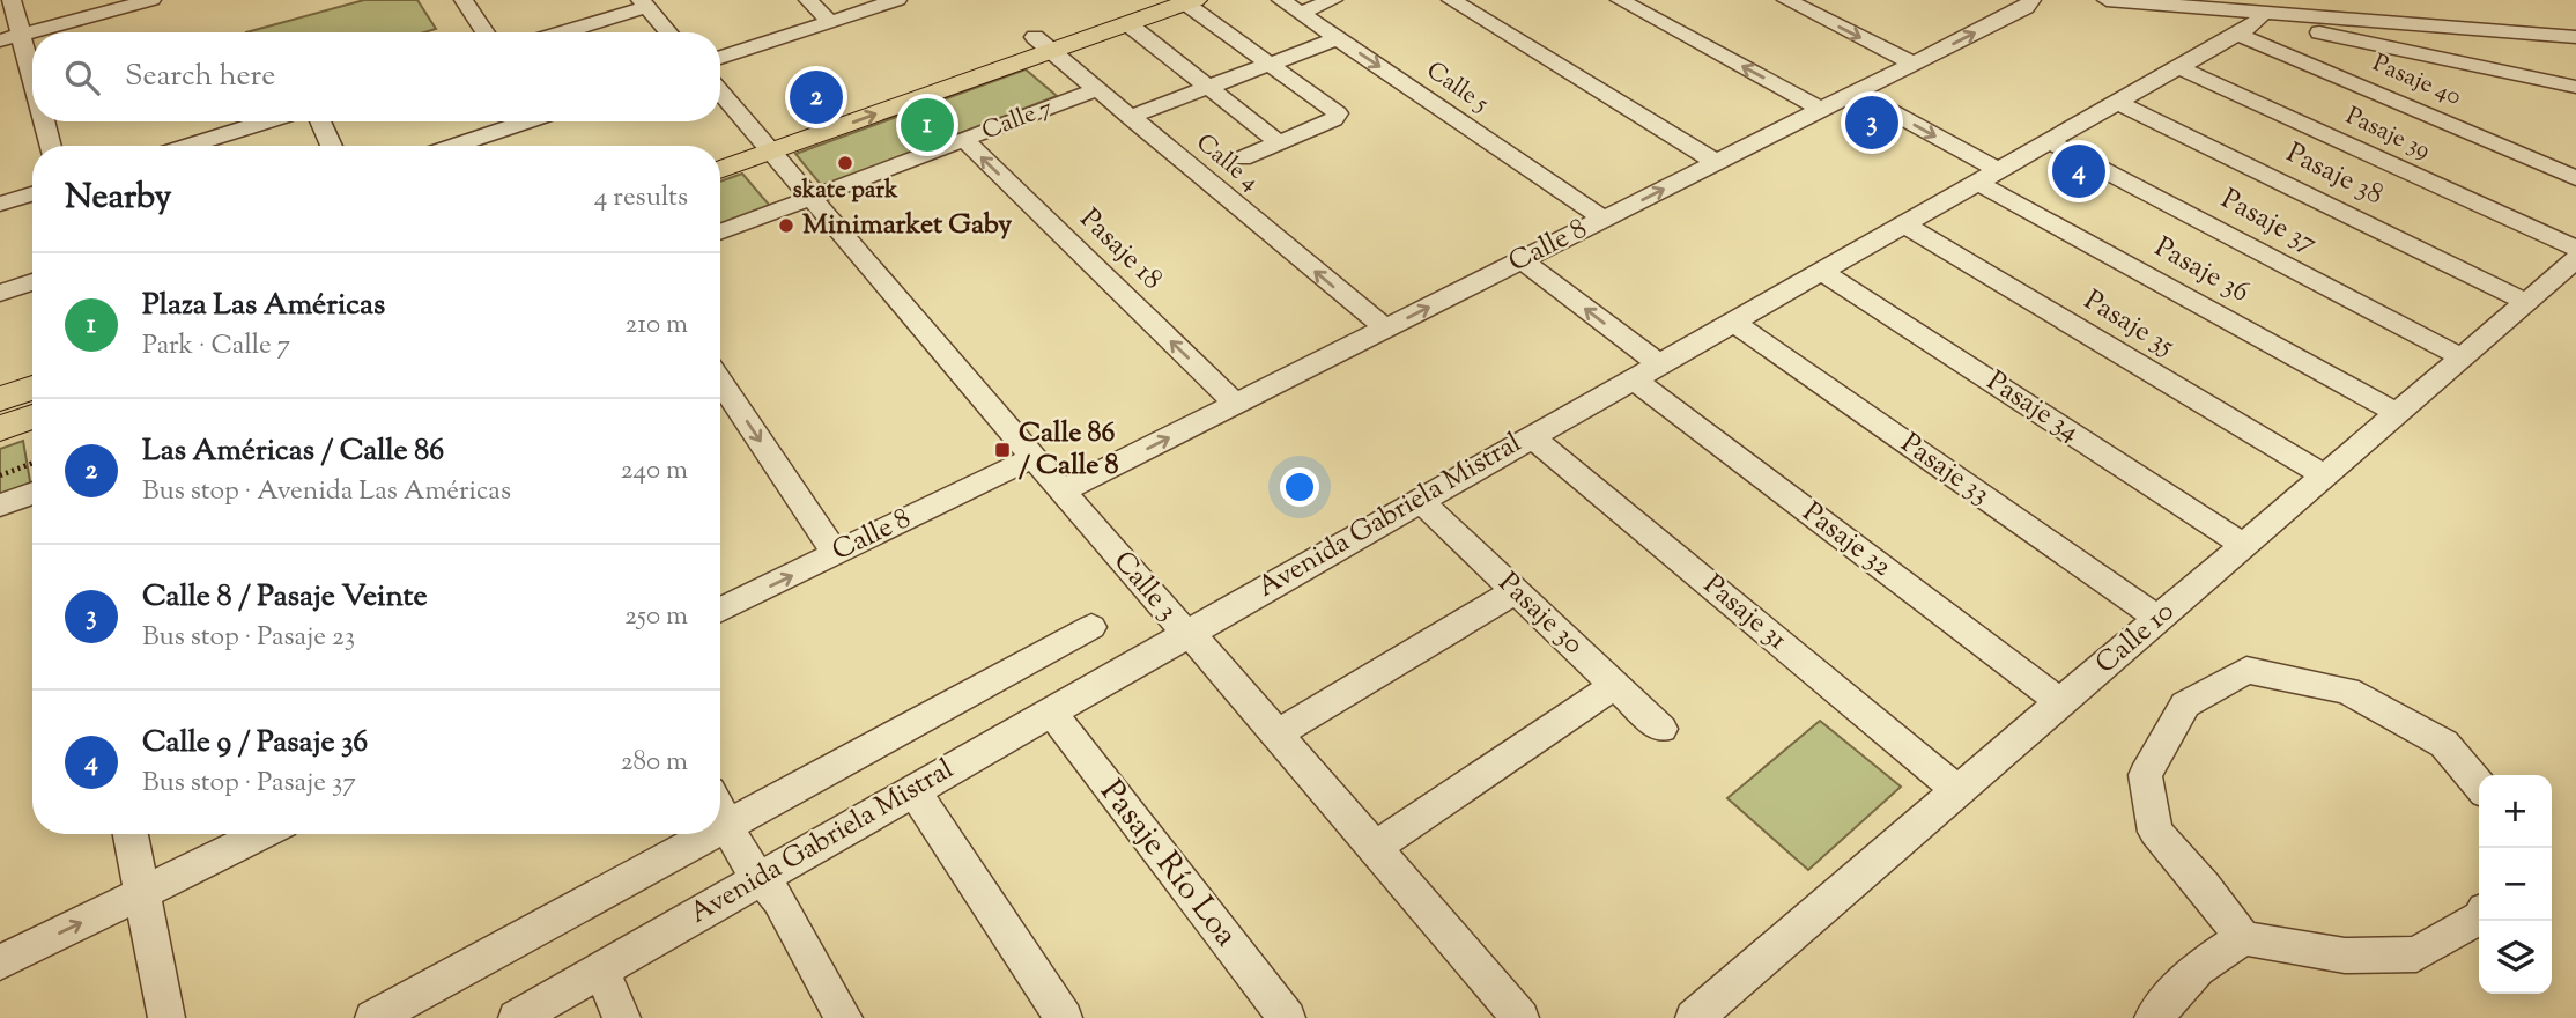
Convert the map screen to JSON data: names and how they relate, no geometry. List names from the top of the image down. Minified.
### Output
{"streets":{"street":["Pasaje 40","Calle 5","Calle 7","Pasaje 39","Calle 4","Pasaje 38","Pasaje 37","Calle 8","Pasaje 18","Pasaje 36","Pasaje 35","Pasaje 34","Pasaje 33","Avenida Gabriela Mistral","Pasaje 32","Calle 3","Pasaje 31","Pasaje 30","Calle 10","Pasaje Río Loa"]},"crossings":[["Pasaje 40","Avenida Gabriela Mistral"],["Calle 5","Calle 8"],["Calle 7","Calle 4"],["Calle 7","Pasaje 18"],["Calle 7","Calle 3"],["Pasaje 39","Avenida Gabriela Mistral"],["Calle 4","Calle 8"],["Pasaje 38","Avenida Gabriela Mistral"],["Pasaje 38","Calle 10"],["Pasaje 37","Avenida Gabriela Mistral"],["Pasaje 37","Calle 10"],["Calle 8","Pasaje 18"],["Calle 8","Pasaje 36"],["Calle 8","Pasaje 32"],["Calle 8","Calle 3"],["Pasaje 36","Avenida Gabriela Mistral"],["Pasaje 36","Calle 10"],["Pasaje 35","Avenida Gabriela Mistral"],["Pasaje 35","Calle 10"],["Pasaje 34","Avenida Gabriela Mistral"],["Pasaje 34","Calle 10"],["Pasaje 33","Avenida Gabriela Mistral"],["Pasaje 33","Calle 10"],["Avenida Gabriela Mistral","Pasaje 32"],["Avenida Gabriela Mistral","Calle 3"],["Avenida Gabriela Mistral","Pasaje 31"],["Avenida Gabriela Mistral","Pasaje 30"],["Avenida Gabriela Mistral","Pasaje Río Loa"],["Pasaje 32","Calle 10"],["Pasaje 31","Calle 10"]],"one_way":["Calle 8"],"places":{"other":["skate park","Minimarket Gaby"],"transit":["Calle 86 / Calle 8"]},"page":{"search":"Search here","pins":["2","3","1","4"],"heading":["Nearby","4 results"],"list":[{"mark":"1","name":"Plaza Las Américas","note":"Park · Calle 7","value":"210 m"},{"mark":"2","name":"Las Américas / Calle 86","note":"Bus stop · Avenida Las Américas","value":"240 m"},{"mark":"3","name":"Calle 8 / Pasaje Veinte","note":"Bus stop · Pasaje 23","value":"250 m"},{"mark":"4","name":"Calle 9 / Pasaje 36","note":"Bus stop · Pasaje 37","value":"280 m"}],"map_buttons":["+","−"]}}
